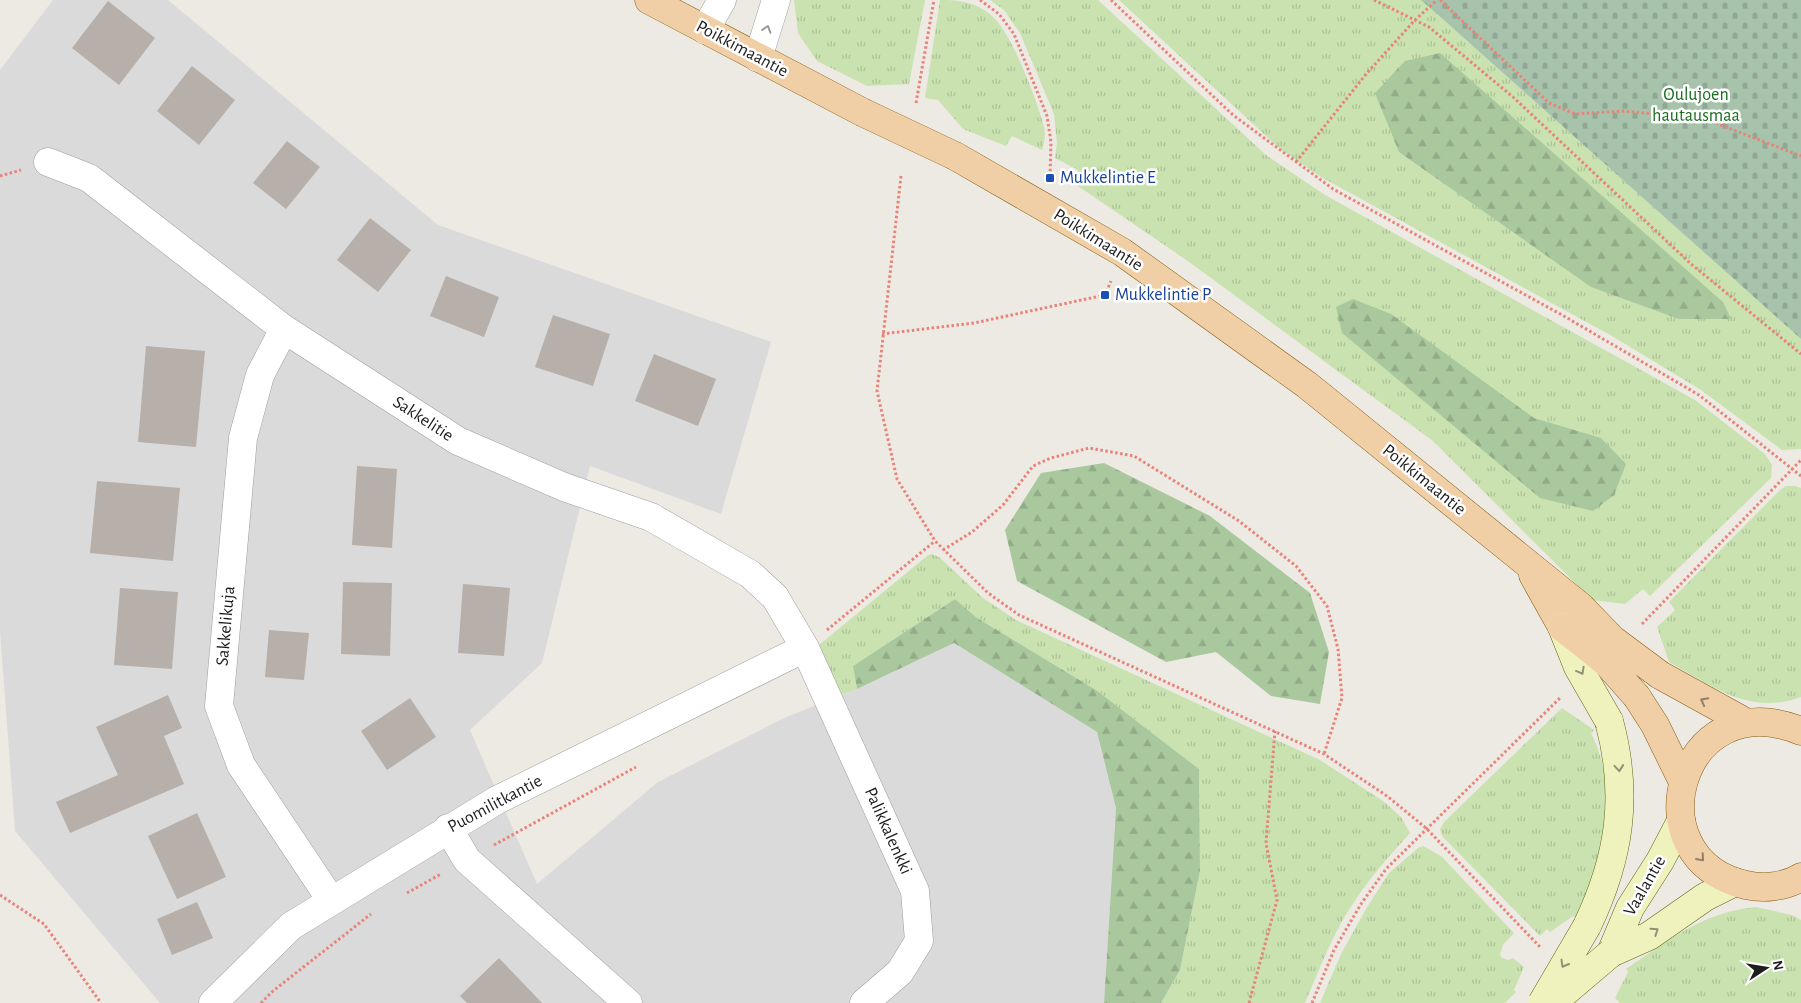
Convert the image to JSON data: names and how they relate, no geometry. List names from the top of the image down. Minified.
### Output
{"streets":{"main road":["Poikkimaantie"],"street":["Sakkelitie","Sakkelikuja","Puomilitkantie","Palikkalenkki","Vaalantie"]},"crossings":[["Sakkelitie","Sakkelikuja"],["Sakkelitie","Puomilitkantie"],["Sakkelitie","Palikkalenkki"],["Sakkelikuja","Puomilitkantie"],["Puomilitkantie","Palikkalenkki"]],"one_way":["Vaalantie"],"parks":["Oulujoen hautausmaa"],"places":{"transit":["Mukkelintie E","Mukkelintie P"]},"north":"right"}
